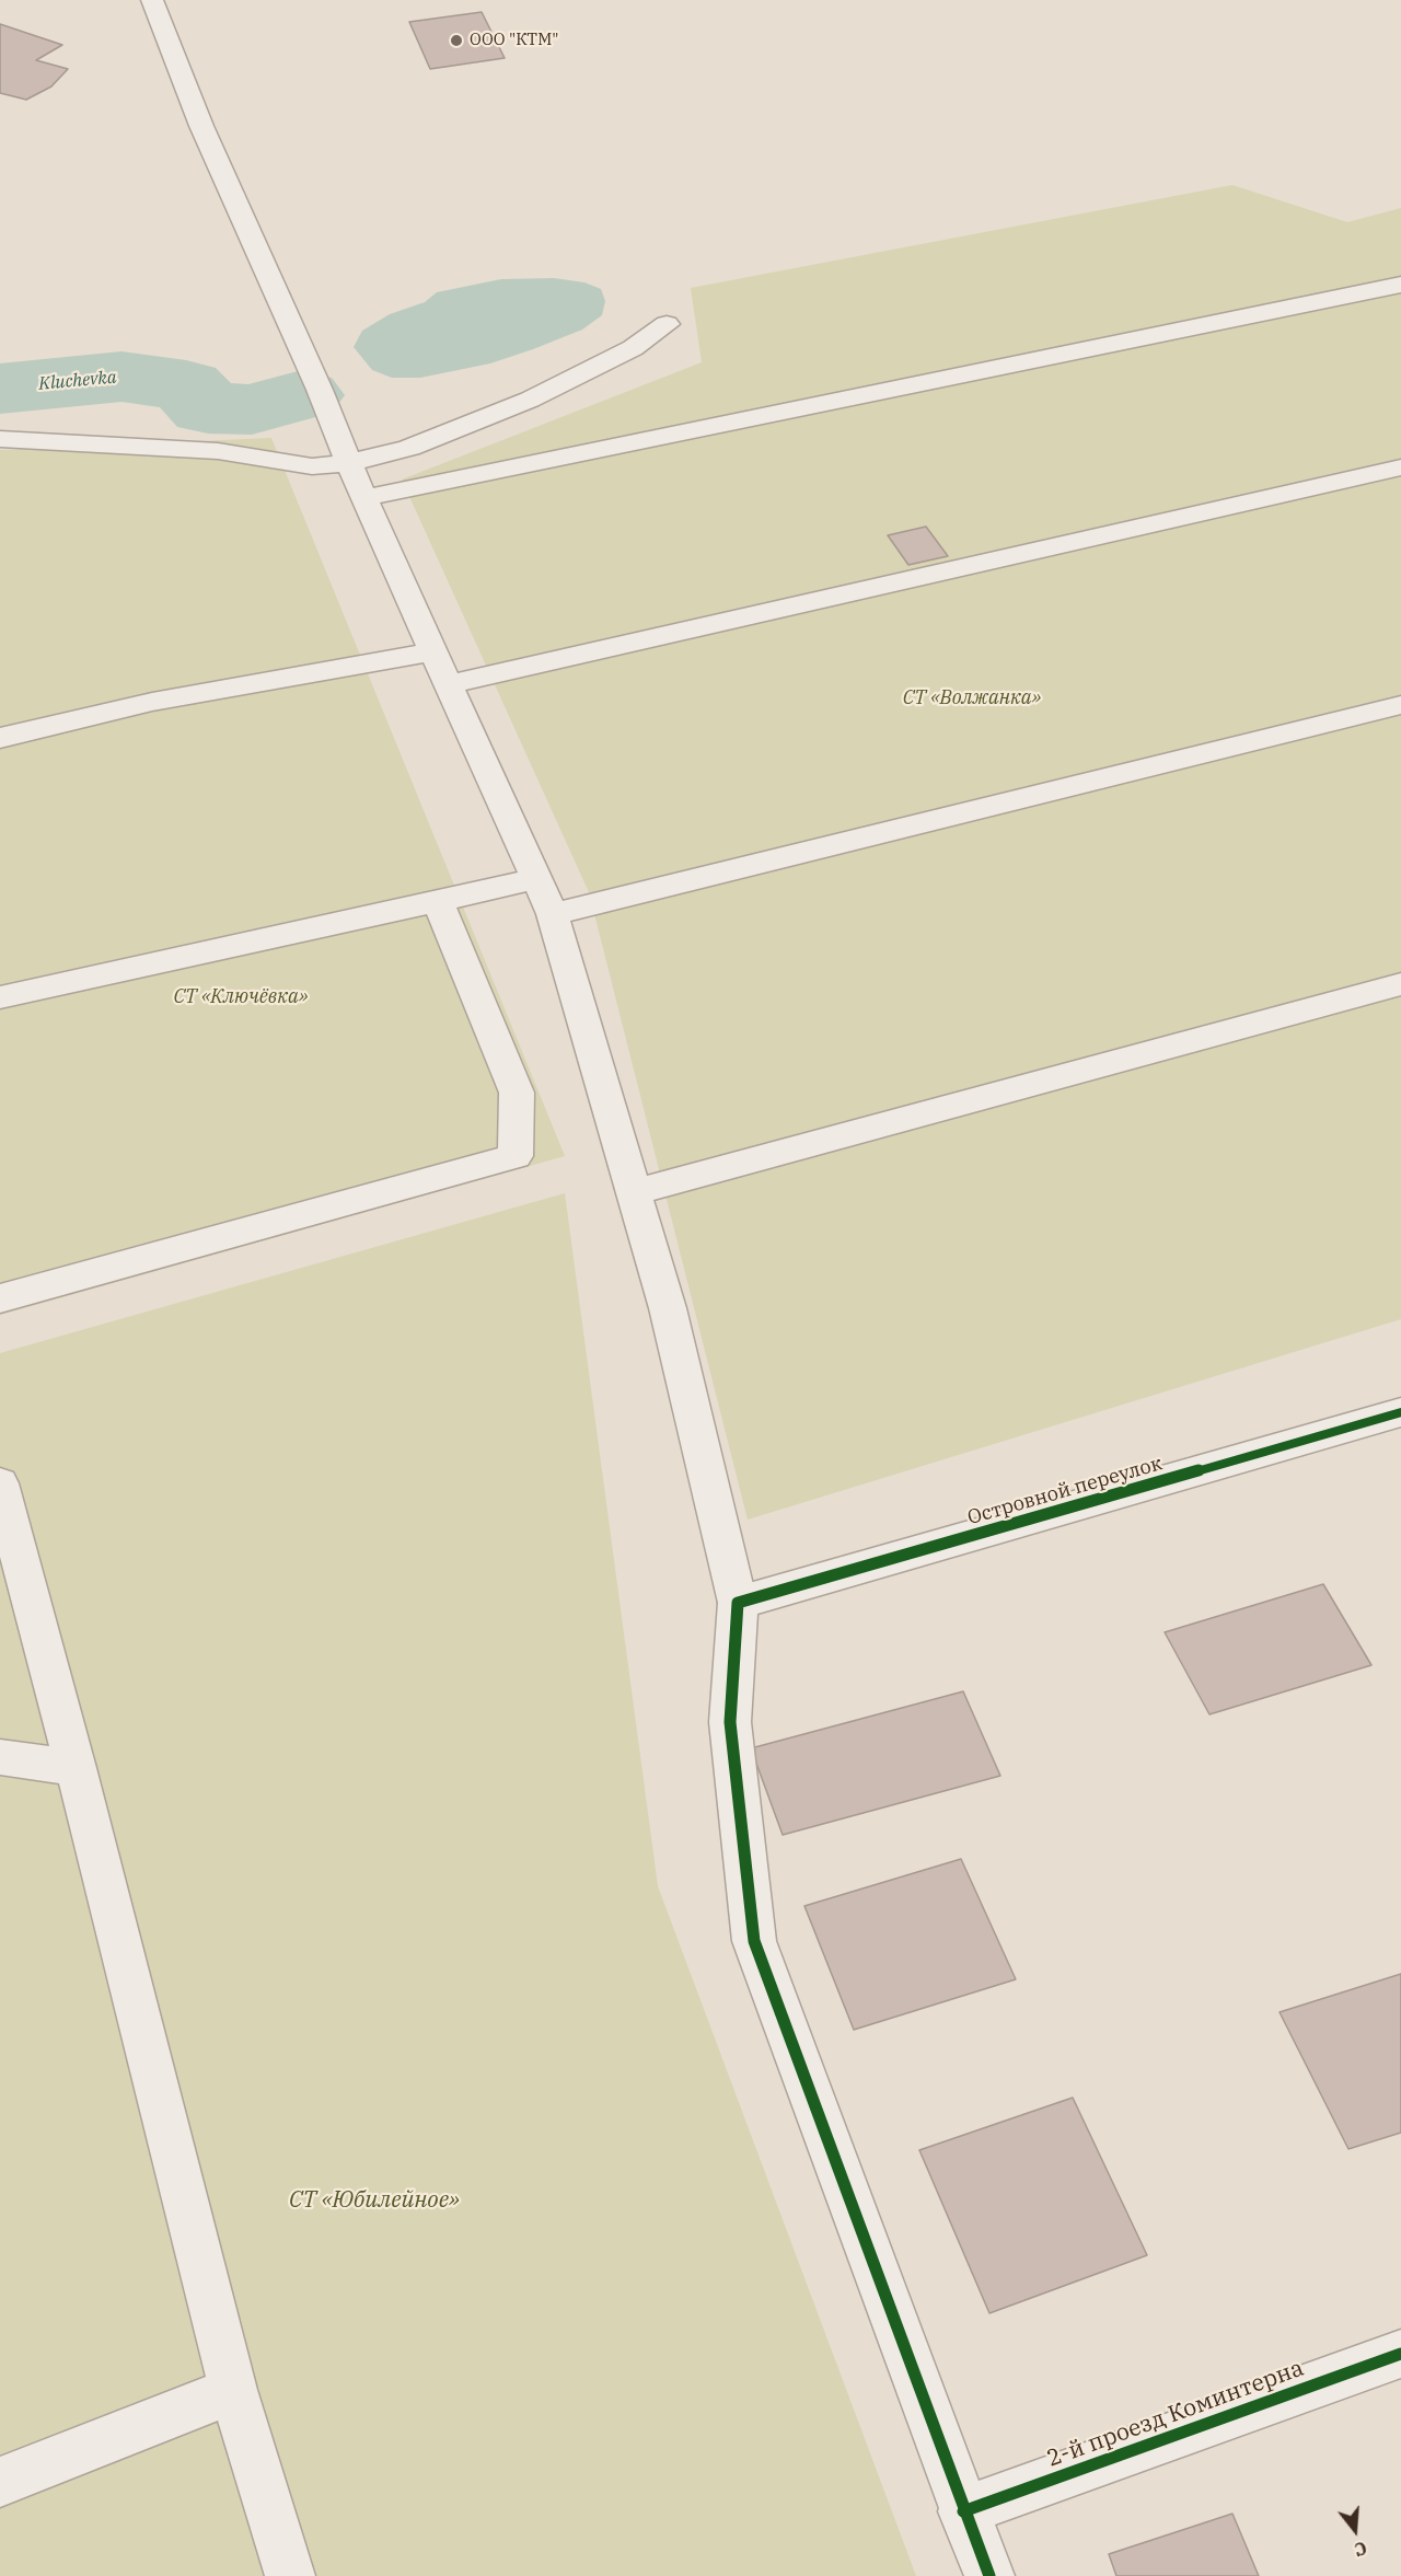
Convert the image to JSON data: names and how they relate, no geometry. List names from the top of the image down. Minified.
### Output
{"streets":{"street":["Островной переулок","2-й проезд Коминтерна"]},"water":["Kluchevka"],"parks":["СТ «Волжанка»","СТ «Ключёвка»","СТ «Юбилейное»"],"places":["ООО \"КТМ\""],"north":"bottom"}
